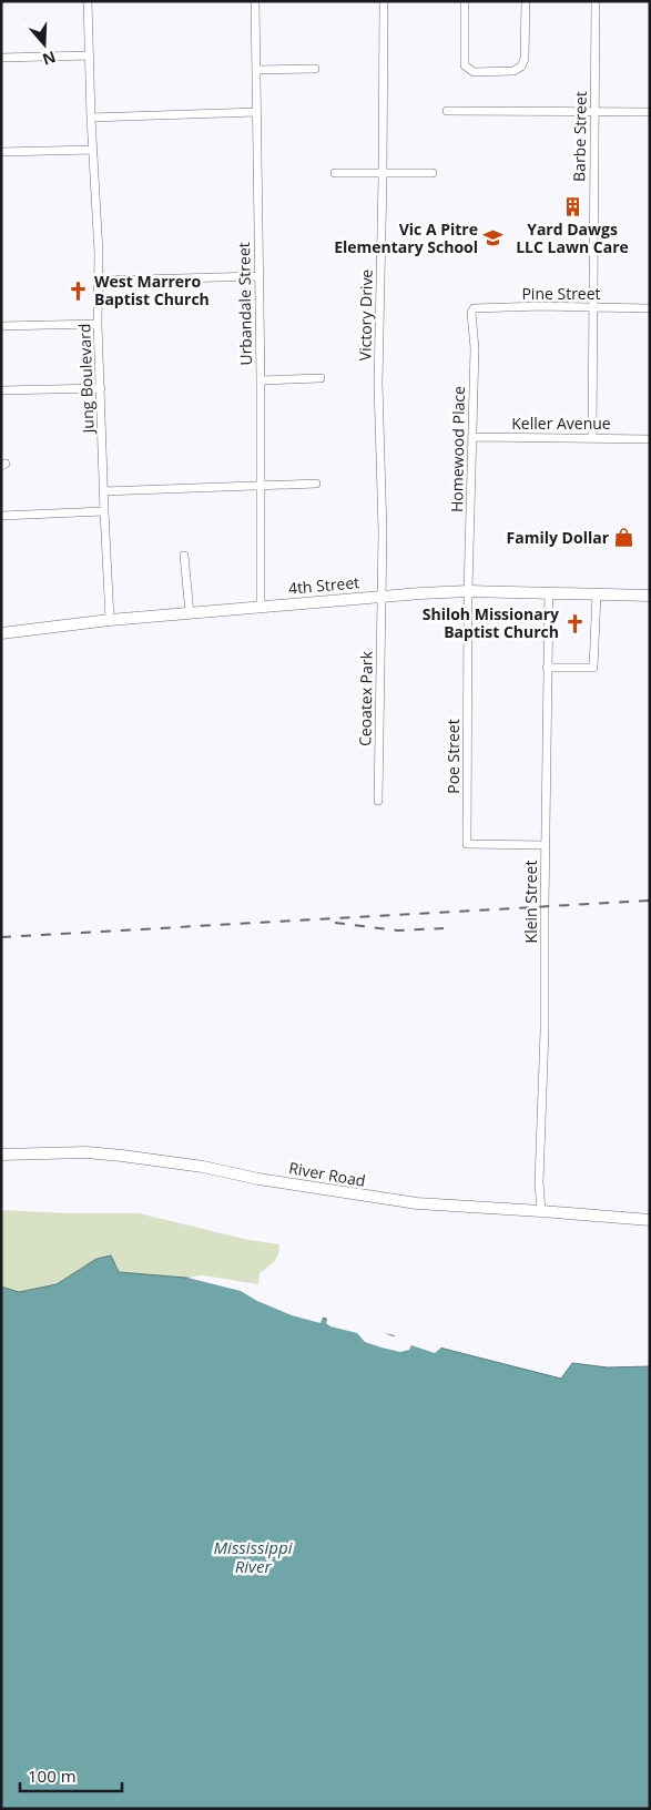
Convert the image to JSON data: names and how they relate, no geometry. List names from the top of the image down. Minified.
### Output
{"streets":{"main road":["4th Street","River Road"],"street":["Barbe Street","Pine Street","Urbandale Street","Victory Drive","Jung Boulevard","Keller Avenue","Homewood Place","Ceoatex Park","Poe Street","Klein Street"]},"crossings":[["Barbe Street","Pine Street"],["Barbe Street","Keller Avenue"],["Pine Street","Homewood Place"],["Urbandale Street","4th Street"],["Victory Drive","4th Street"],["Victory Drive","Ceoatex Park"],["Jung Boulevard","4th Street"],["Keller Avenue","Homewood Place"],["Homewood Place","4th Street"],["Homewood Place","Poe Street"],["4th Street","Ceoatex Park"],["4th Street","Poe Street"],["4th Street","Klein Street"],["Poe Street","Klein Street"],["Klein Street","River Road"]],"water":["Mississippi River"],"places":{"building":["Yard Dawgs LLC Lawn Care"],"school or university":["Vic A Pitre Elementary School"],"church":["West Marrero Baptist Church","Shiloh Missionary Baptist Church"],"shop":["Family Dollar"]},"scale_bar":"100 m","north":"bottom"}
